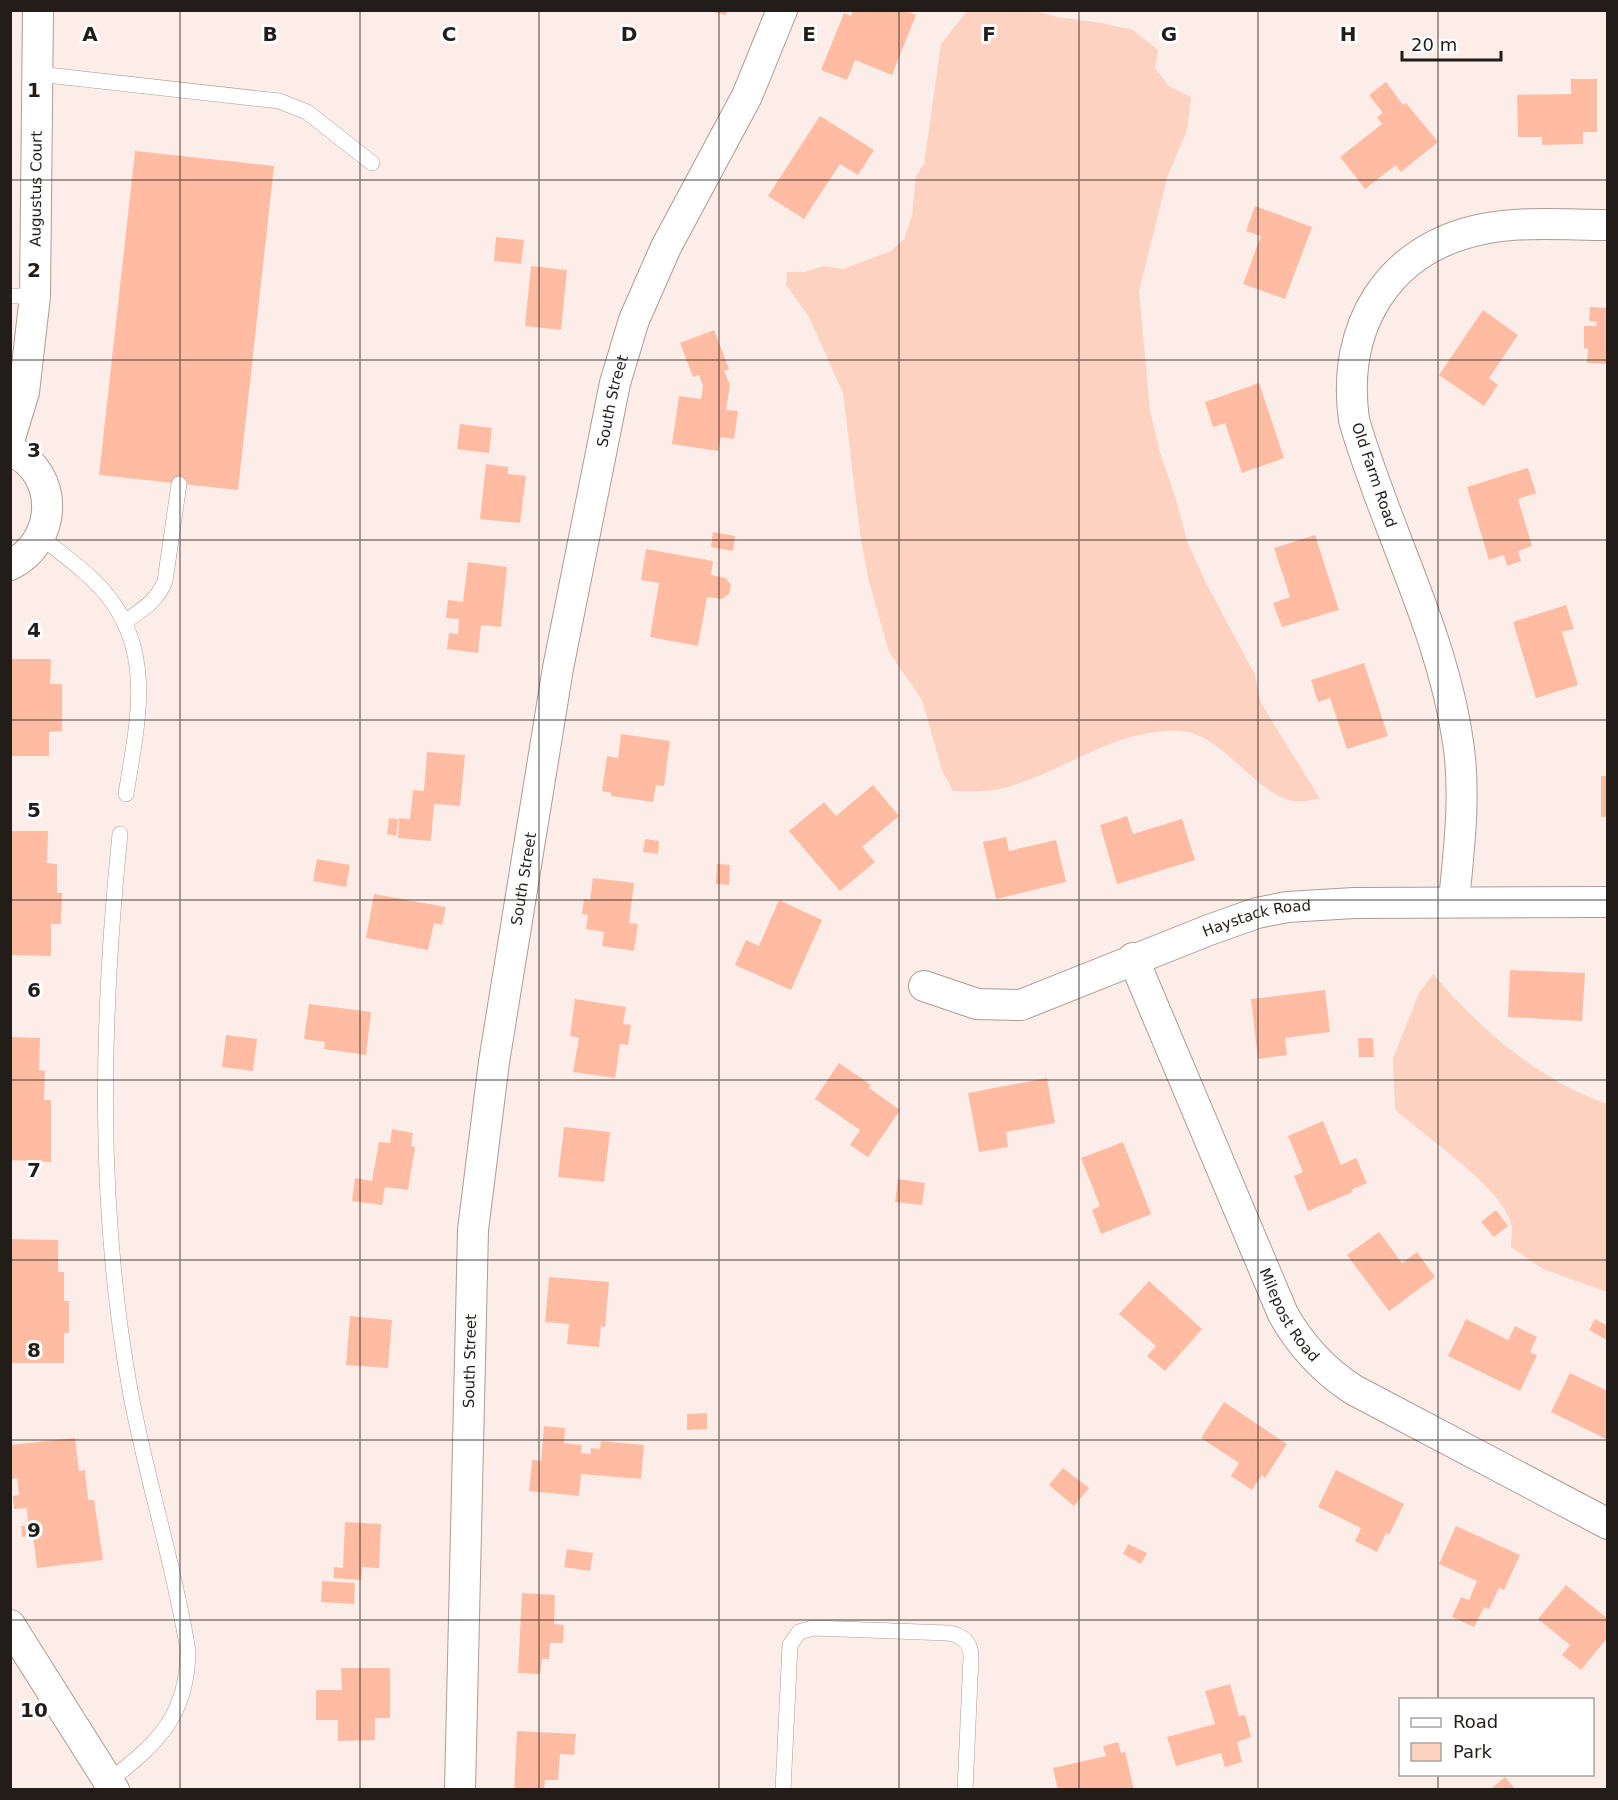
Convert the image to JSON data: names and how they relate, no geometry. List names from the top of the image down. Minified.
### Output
{"streets":{"street":["Augustus Court","South Street","Old Farm Road","Haystack Road","Milepost Road"]},"crossings":[["Old Farm Road","Haystack Road"],["Haystack Road","Milepost Road"]],"legend":["Road","Park"],"scale_bar":"20 m","grid":{"columns":["A","B","C","D","E","F","G","H"],"rows":["1","2","3","4","5","6","7","8","9","10"]}}
